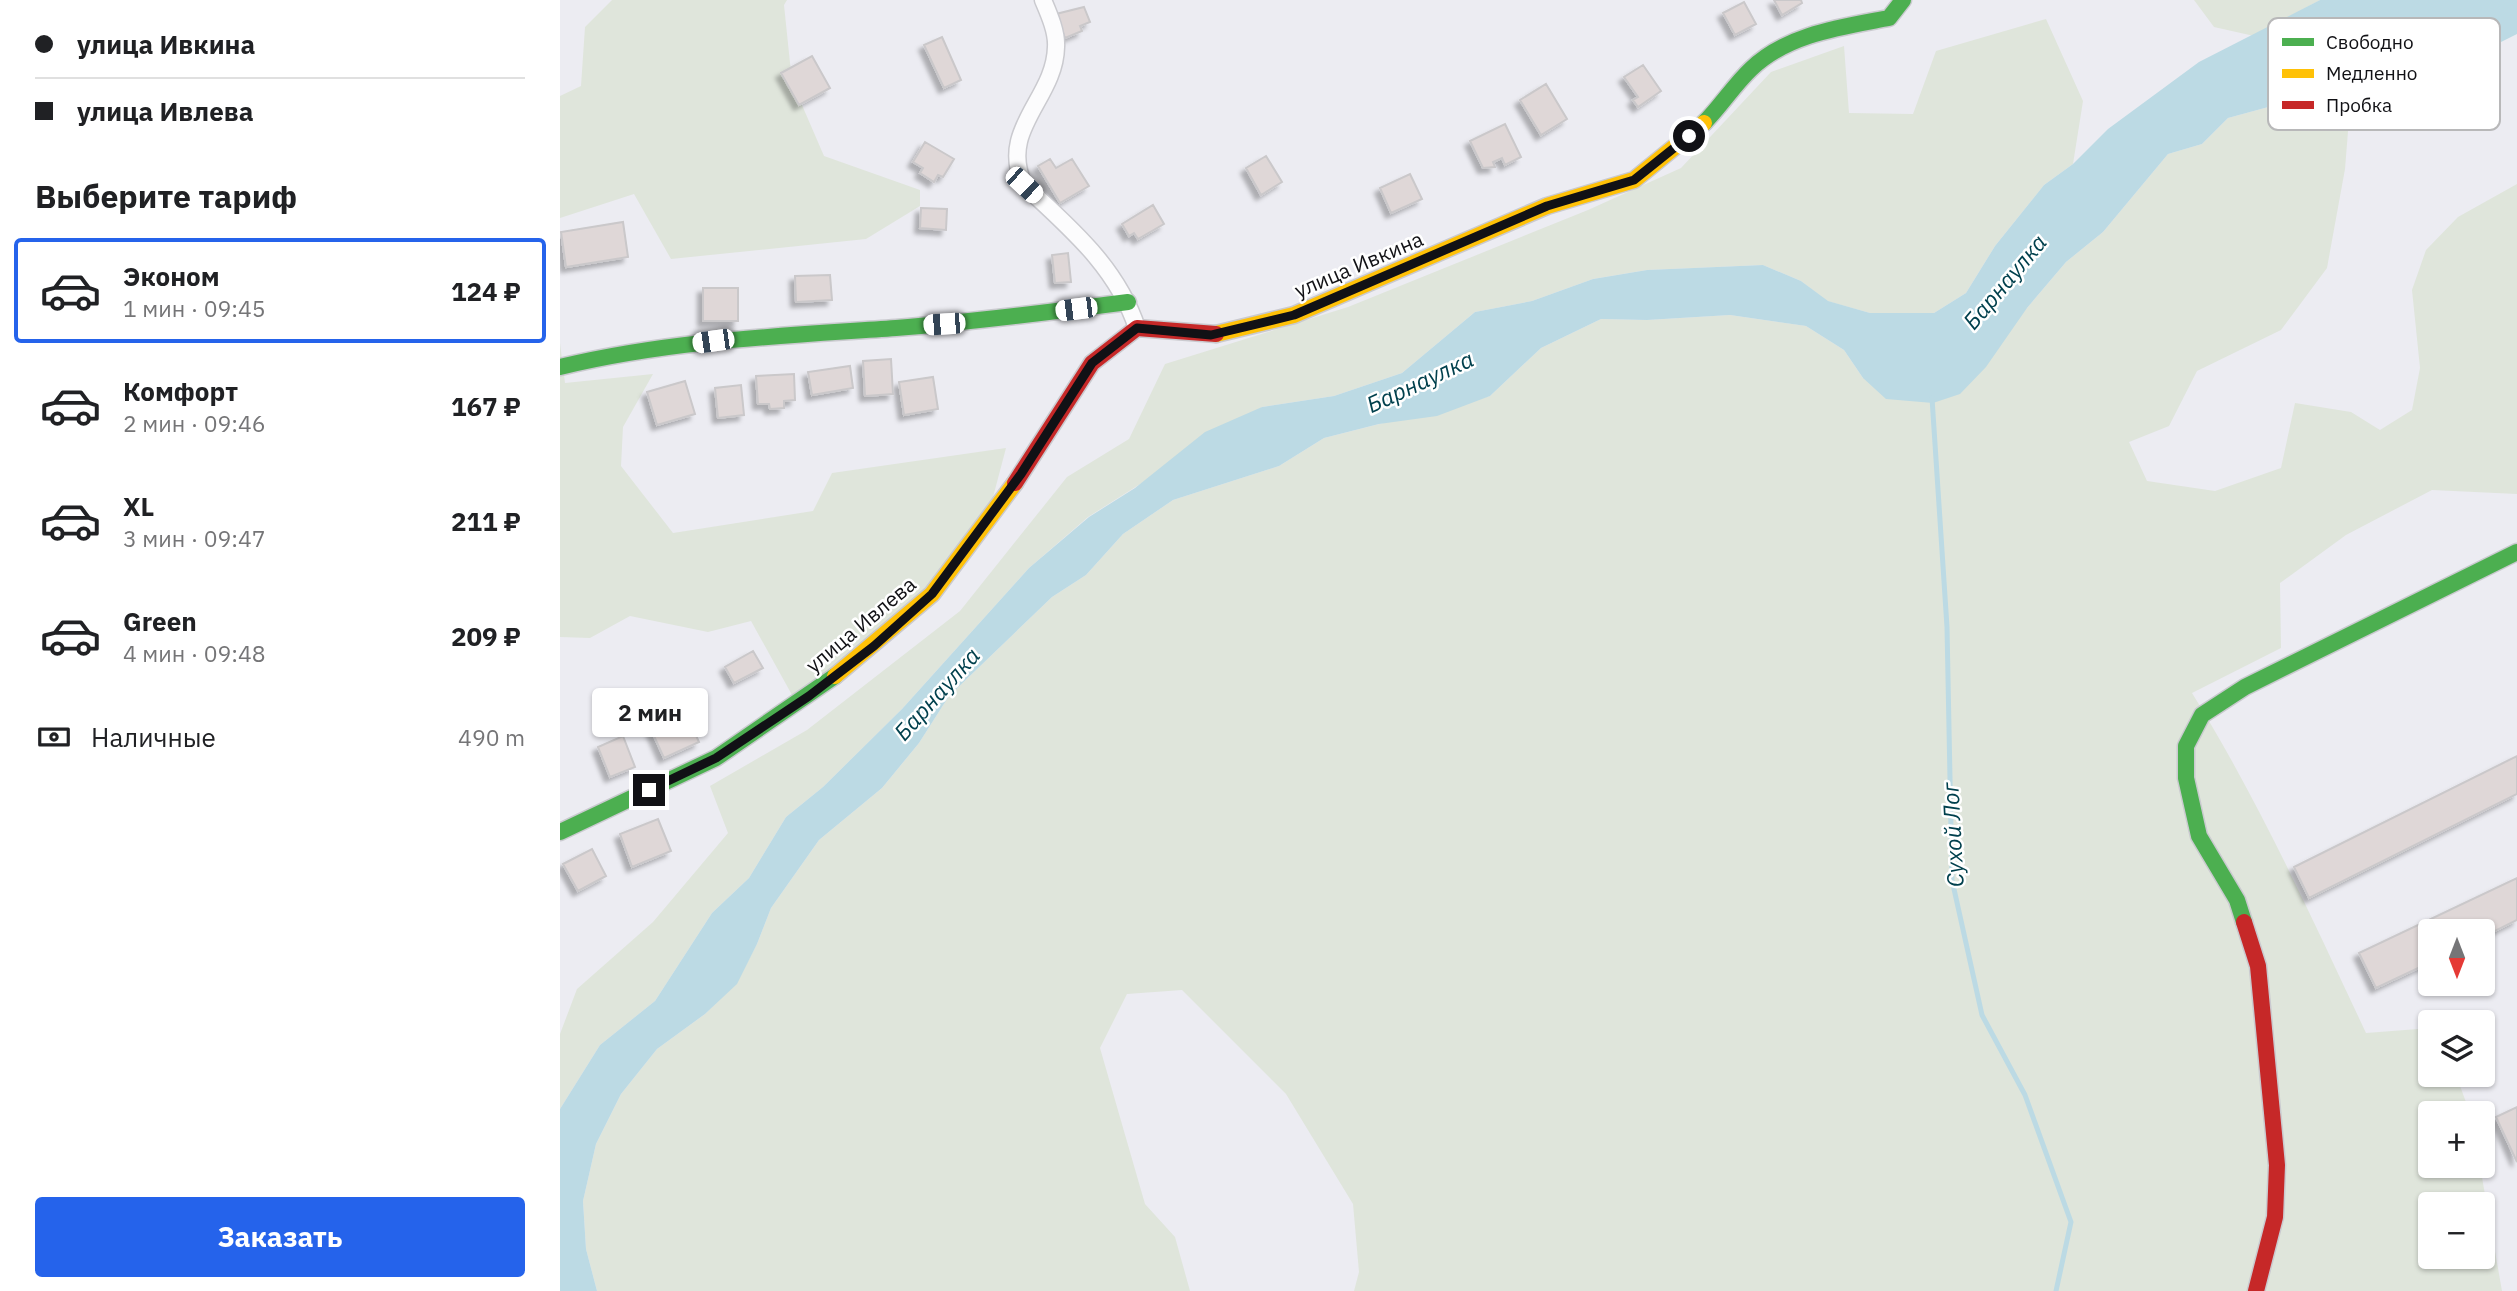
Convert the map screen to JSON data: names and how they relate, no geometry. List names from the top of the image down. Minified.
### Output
{"streets":{"street":["улица Ивкина","улица Ивлева"]},"crossings":[["улица Ивкина","улица Ивлева"]],"water":["Барнаулка","Сухой Лог"],"legend":["Свободно","Медленно","Пробка"],"north":"bottom","page":{"banner":["улица Ивкина","улица Ивлева"],"heading":"Выберите тариф","list":[{"name":"Эконом","note":"1 мин · 09:45","value":"124 ₽"},{"name":"Комфорт","note":"2 мин · 09:46","value":"167 ₽"},{"name":"XL","note":"3 мин · 09:47","value":"211 ₽"},{"name":"Green","note":"4 мин · 09:48","value":"209 ₽"}],"bubble":"2 мин","pay":["Наличные","490 m"],"map_buttons":["+","−"],"buttons":"Заказать"}}
